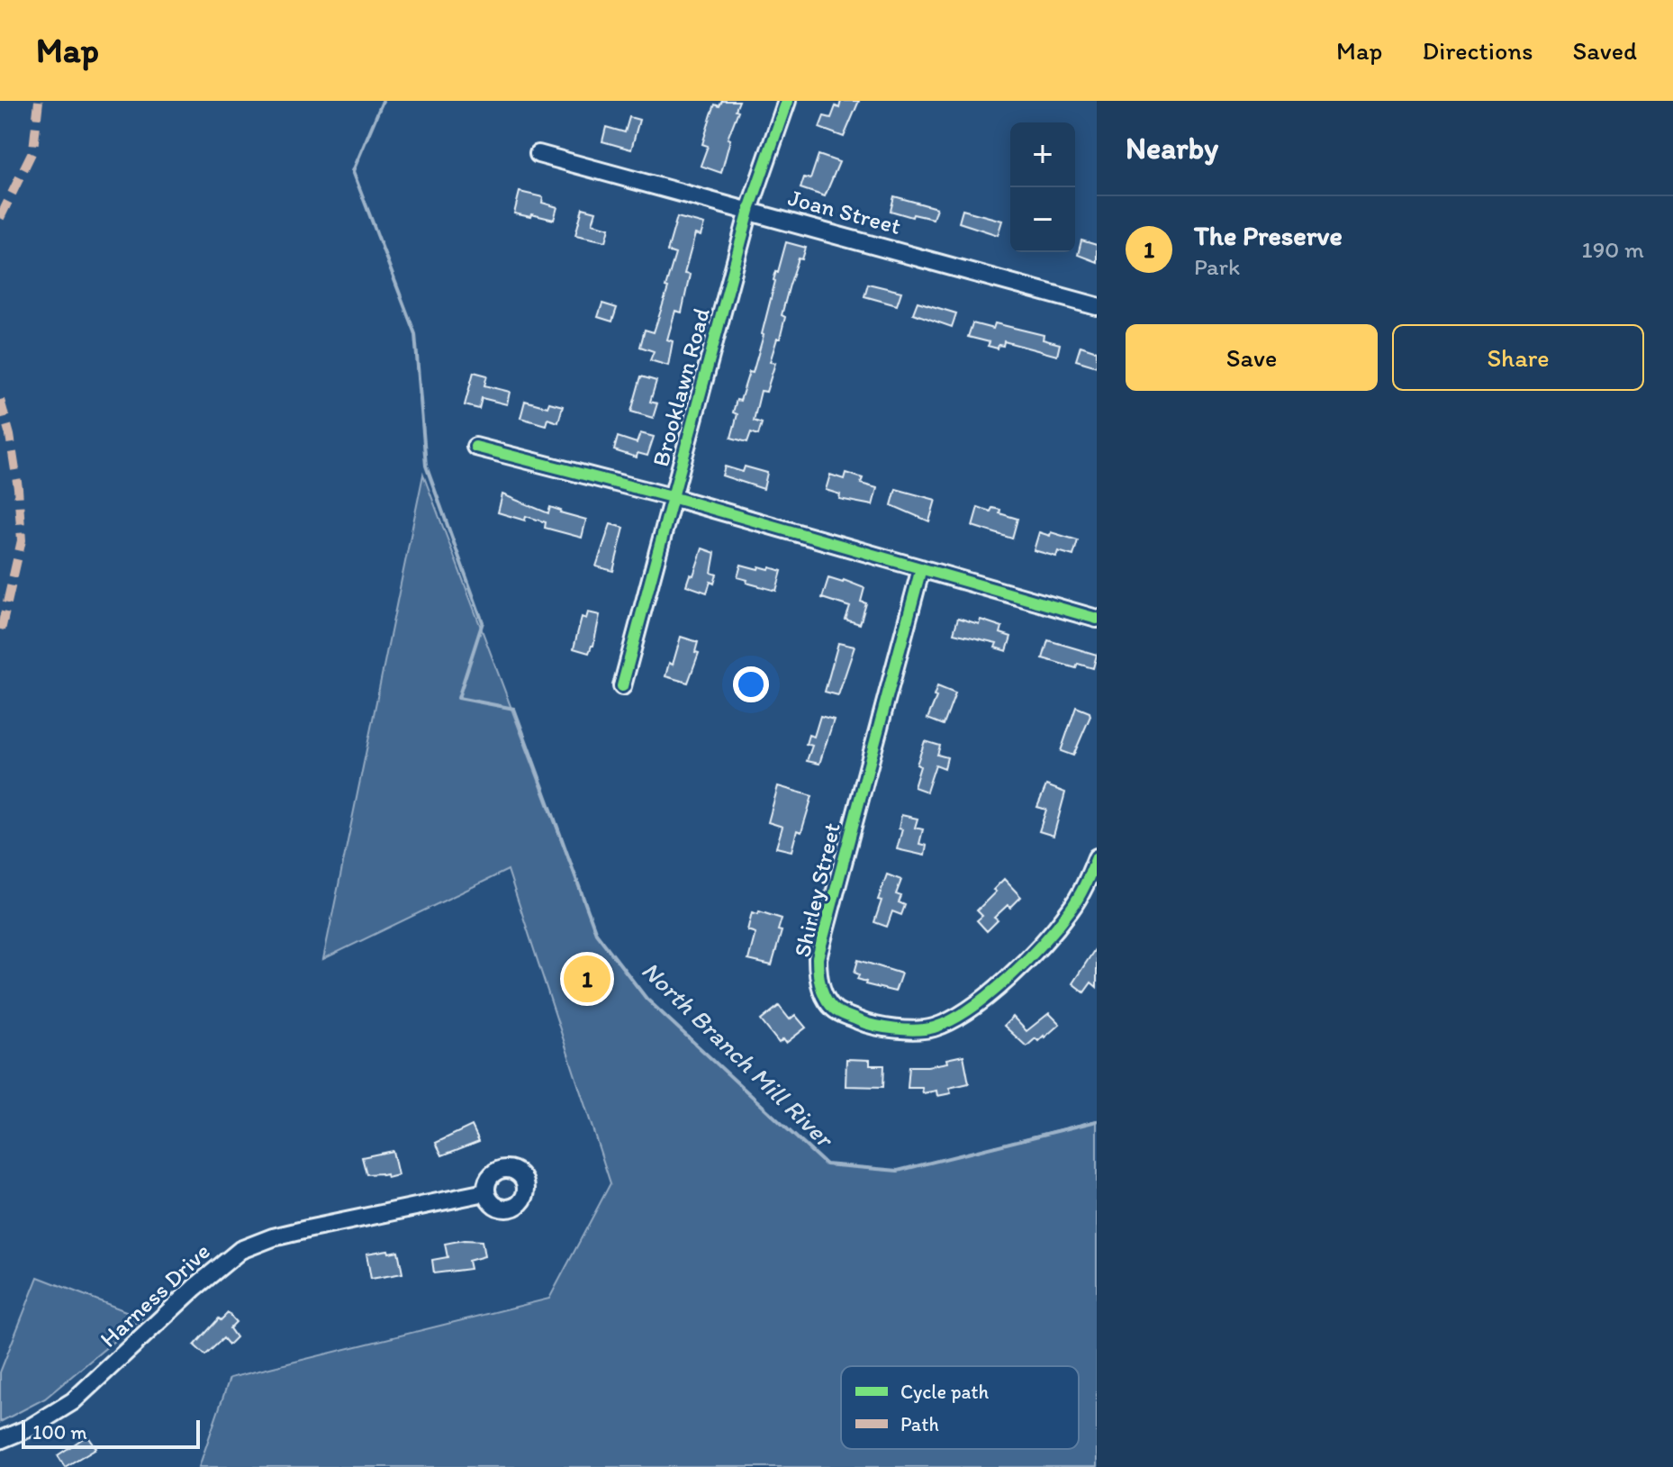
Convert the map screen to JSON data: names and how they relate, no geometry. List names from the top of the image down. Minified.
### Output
{"streets":{"street":["Joan Street","Brooklawn Road","Shirley Street","Harness Drive"]},"crossings":[["Joan Street","Brooklawn Road"]],"water":["North Branch Mill River"],"legend":["Cycle path","Path"],"scale_bar":"100 m","page":{"header":"Map","nav":["Map","Directions","Saved"],"heading":"Nearby","map_buttons":["+","−"],"list":[{"mark":"1","name":"The Preserve","note":"Park","value":"190 m"}],"buttons":["Save","Share"],"pins":"1","scale":"100 m"}}
